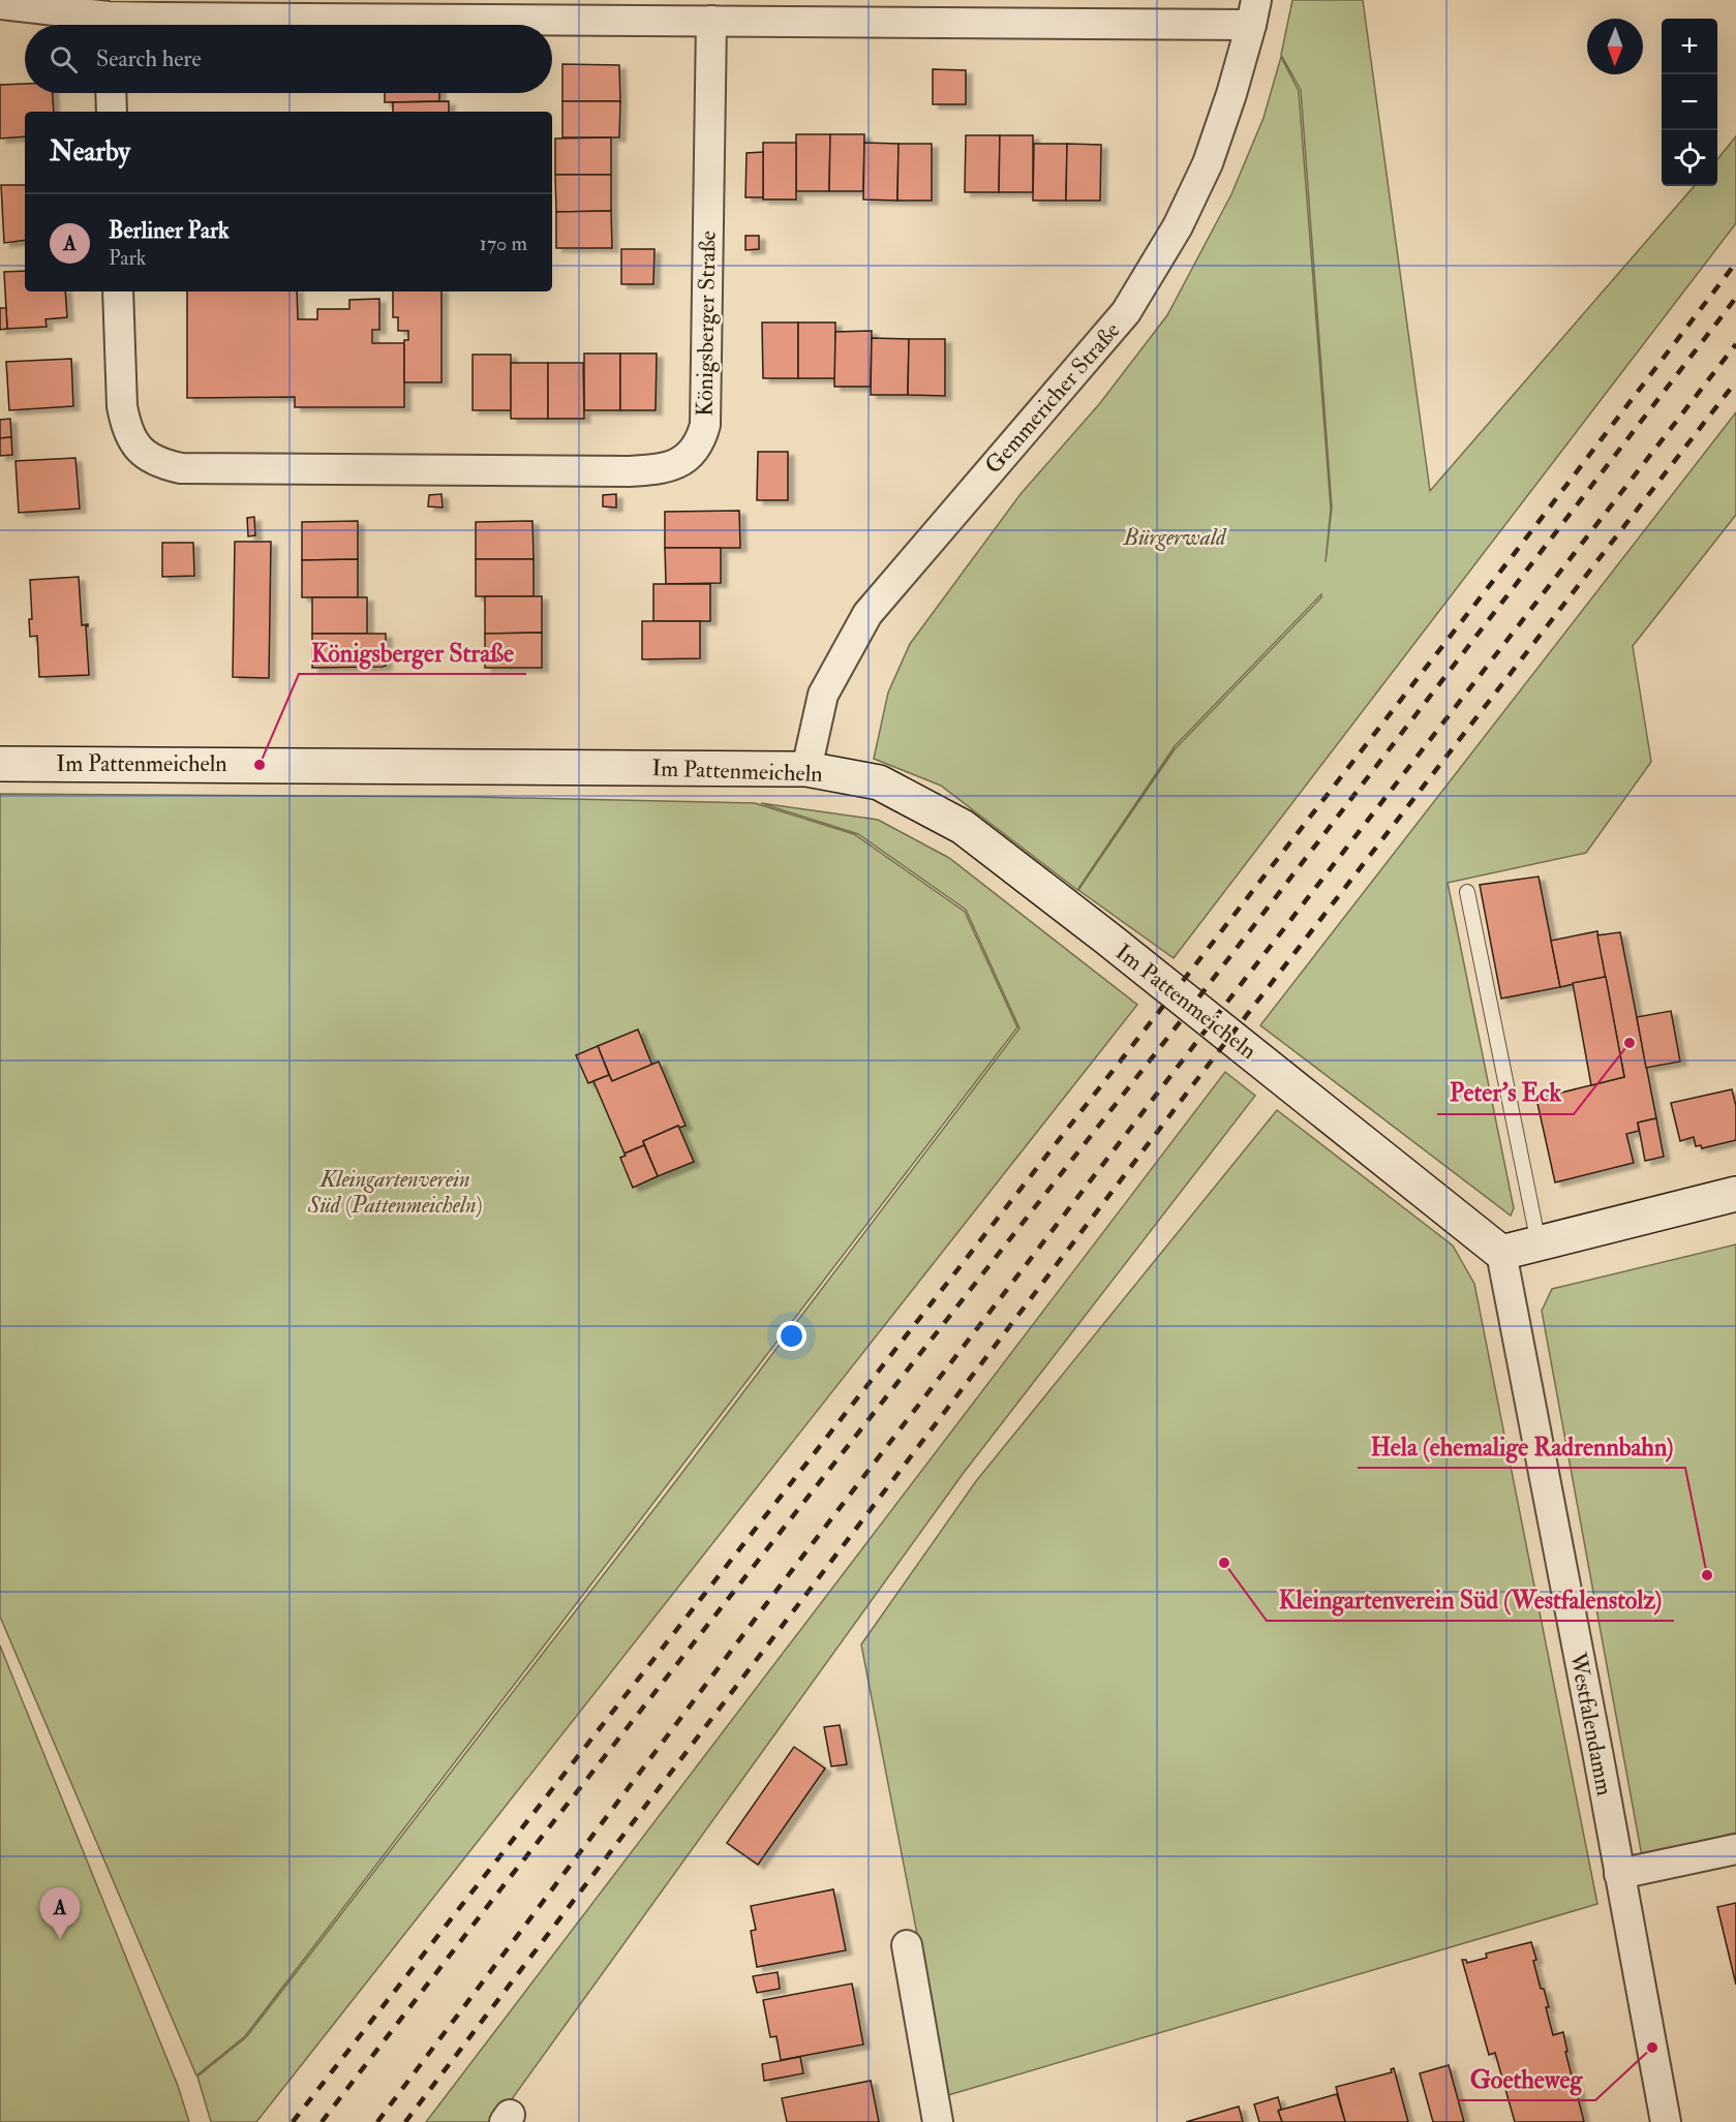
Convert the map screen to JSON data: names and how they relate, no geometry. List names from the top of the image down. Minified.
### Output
{"streets":{"street":["Königsberger Straße","Gemmericher Straße","Im Pattenmeicheln","Westfalendamm"]},"crossings":[["Gemmericher Straße","Im Pattenmeicheln"],["Im Pattenmeicheln","Westfalendamm"]],"parks":["Bürgerwald","Kleingartenverein Süd (Pattenmeicheln)"],"places":["Königsberger Straße","Peter's Eck","Kleingartenverein Süd (Westfalenstolz)","Hela (ehemalige Radrennbahn)","Goetheweg"],"north":"bottom","page":{"map_buttons":["+","−"],"search":"Search here","heading":"Nearby","list":[{"mark":"A","name":"Berliner Park","note":"Park","value":"170 m"}],"pins":"A"}}
